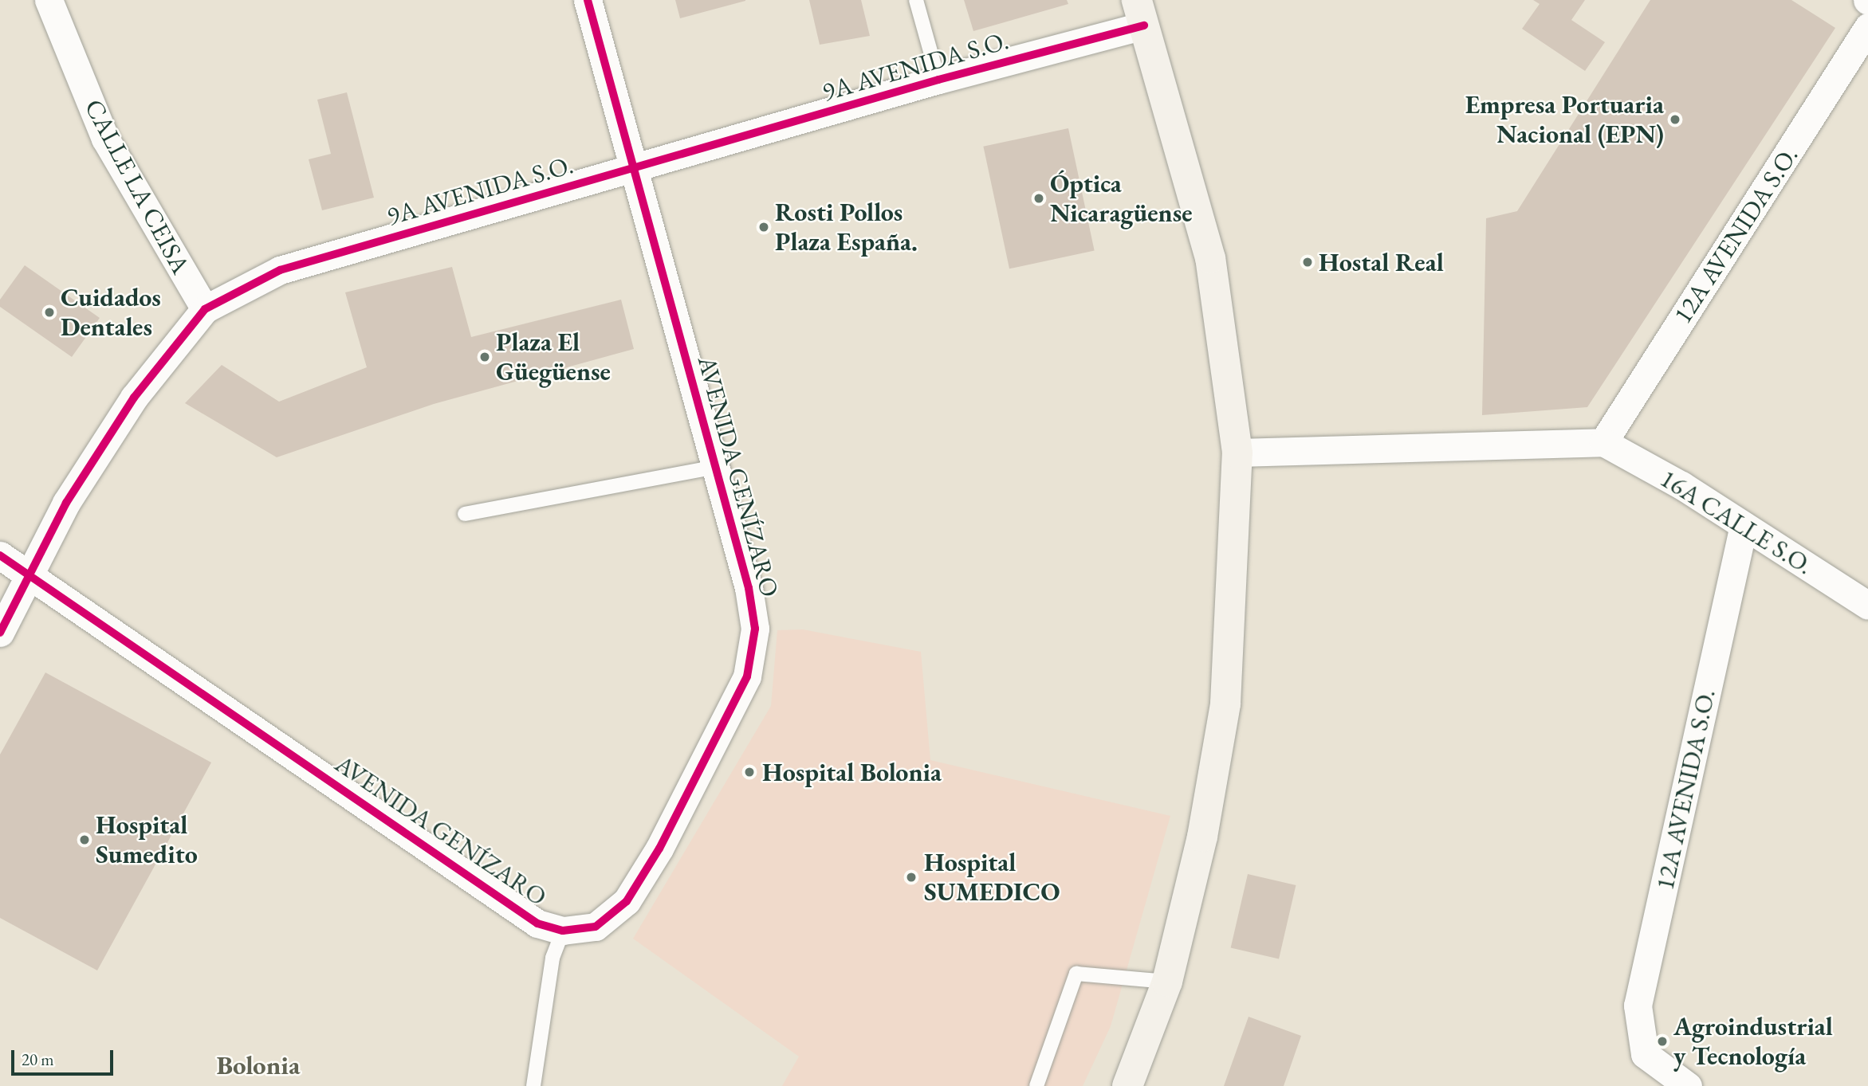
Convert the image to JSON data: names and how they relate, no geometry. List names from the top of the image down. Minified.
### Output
{"streets":{"street":["9A AVENIDA S.O.","CALLE LA CEISA","12A AVENIDA S.O.","AVENIDA GENÍZARO","16A CALLE S.O."]},"crossings":[["9A AVENIDA S.O.","CALLE LA CEISA"],["9A AVENIDA S.O.","AVENIDA GENÍZARO"],["12A AVENIDA S.O.","16A CALLE S.O."]],"districts":["Bolonia"],"places":["Empresa Portuaria Nacional (EPN)","Óptica Nicaragüense","Rosti Pollos Plaza España.","Hostal Real","Cuidados Dentales","Plaza El Güegüense","Hospital Bolonia","Hospital Sumedito","Hospital SUMEDICO","Agroindustrial y Tecnología"],"scale_bar":"20 m"}
